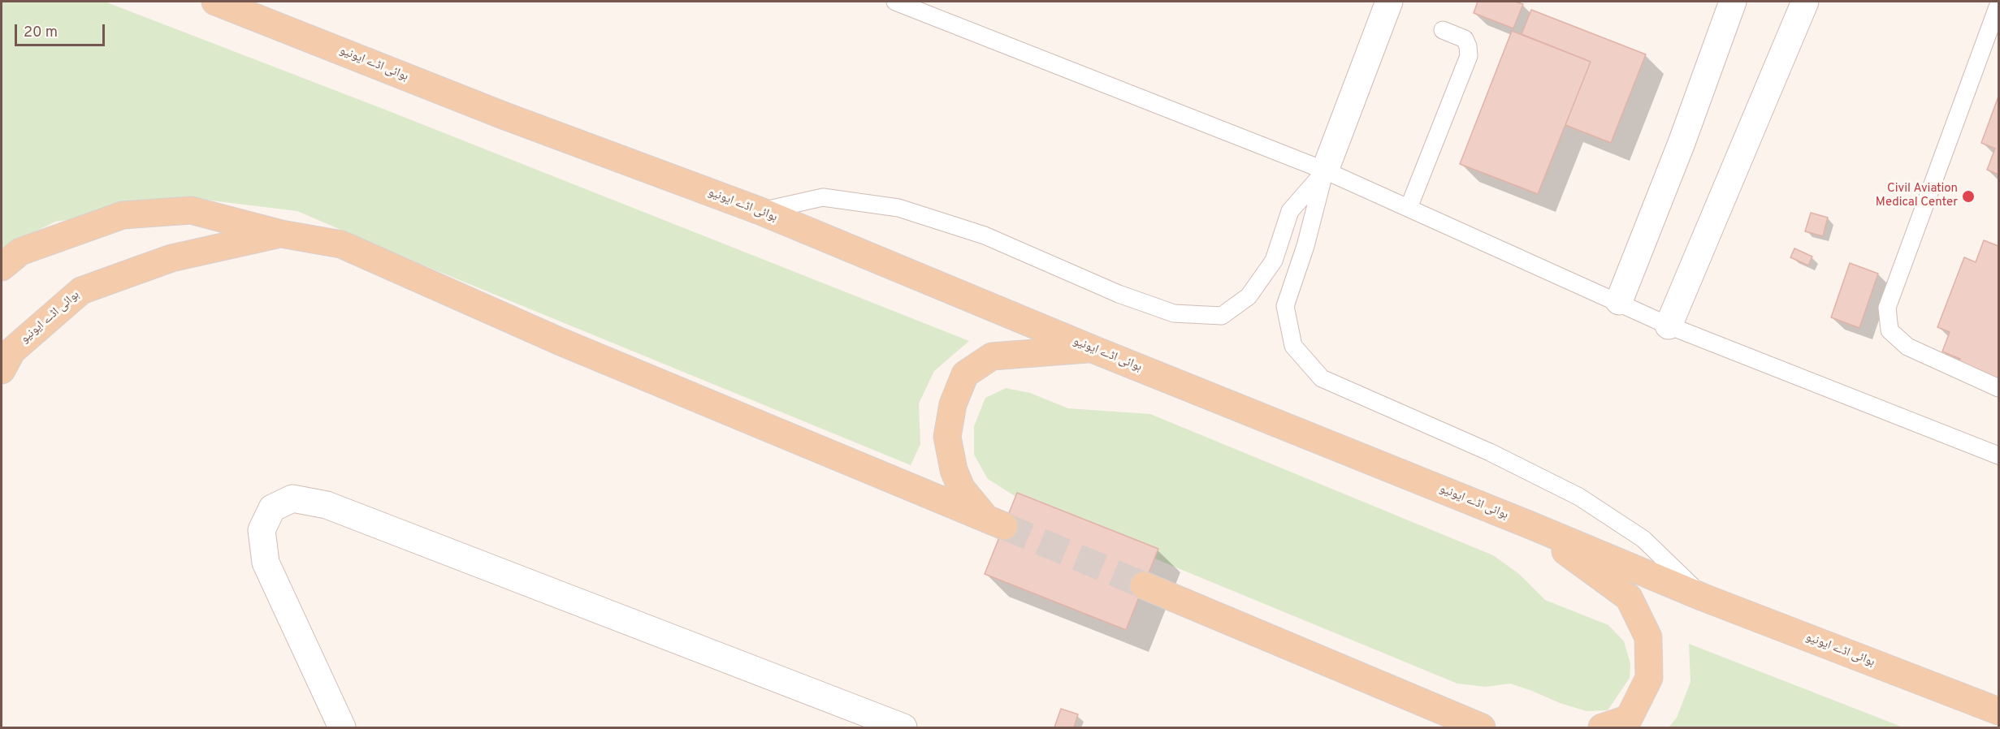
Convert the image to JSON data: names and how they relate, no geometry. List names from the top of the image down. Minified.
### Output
{"streets":{"main road":["ہوائی اڈے ایونیو"]},"places":["Civil Aviation Medical Center"],"scale_bar":"20 m"}
